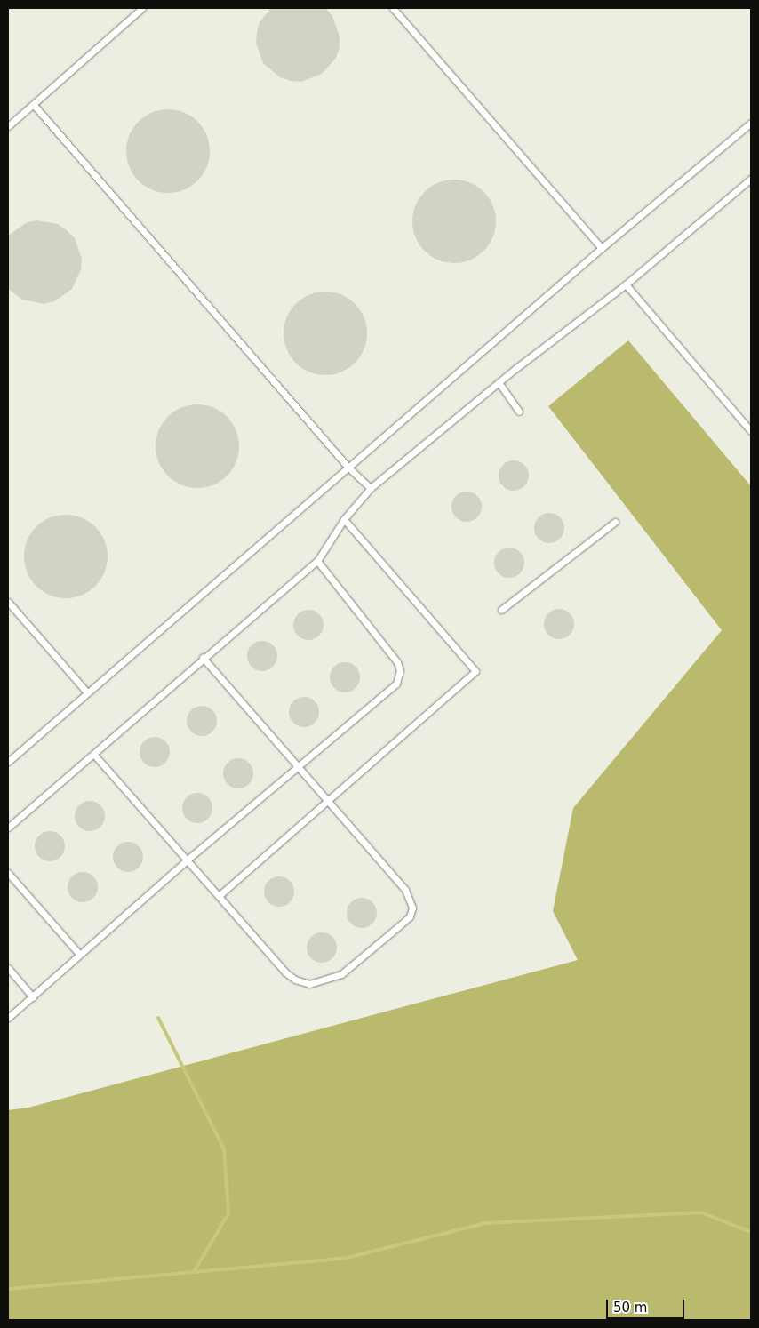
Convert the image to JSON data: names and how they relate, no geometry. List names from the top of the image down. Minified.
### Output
{"scale_bar":"50 m"}
